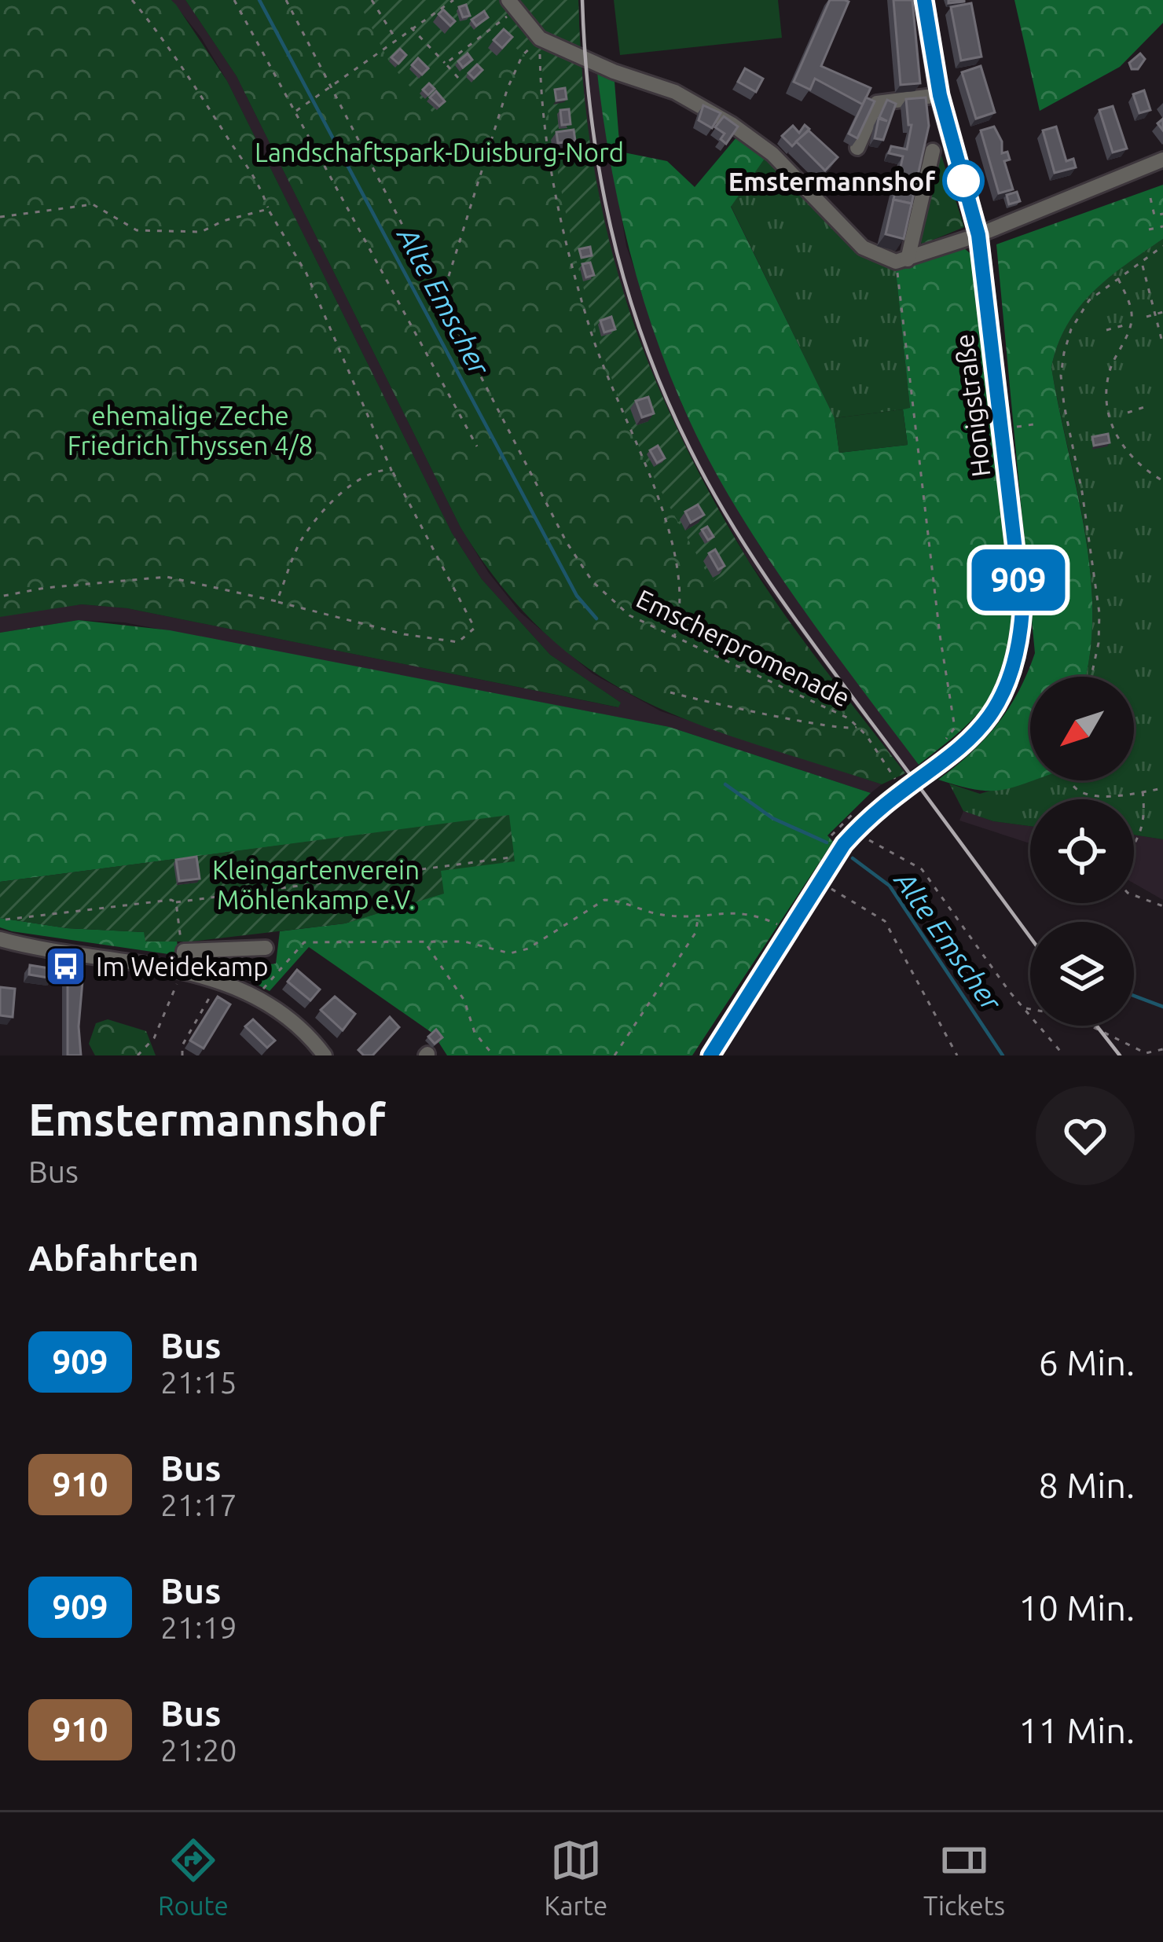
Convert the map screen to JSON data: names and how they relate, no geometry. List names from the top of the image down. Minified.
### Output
{"streets":{"main road":["Honigstraße"],"path":["Emscherpromenade"]},"water":["Alte Emscher"],"parks":["Landschaftspark-Duisburg-Nord","ehemalige Zeche Friedrich Thyssen 4/8","Kleingartenverein Möhlenkamp e.V."],"places":{"other":["Emstermannshof"],"bus stop":["Im Weidekamp"]},"lines":["bus line 909"],"north":"bottom left","page":{"on_map":"909","heading":[["Emstermannshof","Bus"],"Abfahrten"],"list":[{"mark":"909","name":"Bus","note":"21:15","value":"6 Min."},{"mark":"910","name":"Bus","note":"21:17","value":"8 Min."},{"mark":"909","name":"Bus","note":"21:19","value":"10 Min."},{"mark":"910","name":"Bus","note":"21:20","value":"11 Min."}],"tabs":["Route","Karte","Tickets"]}}
